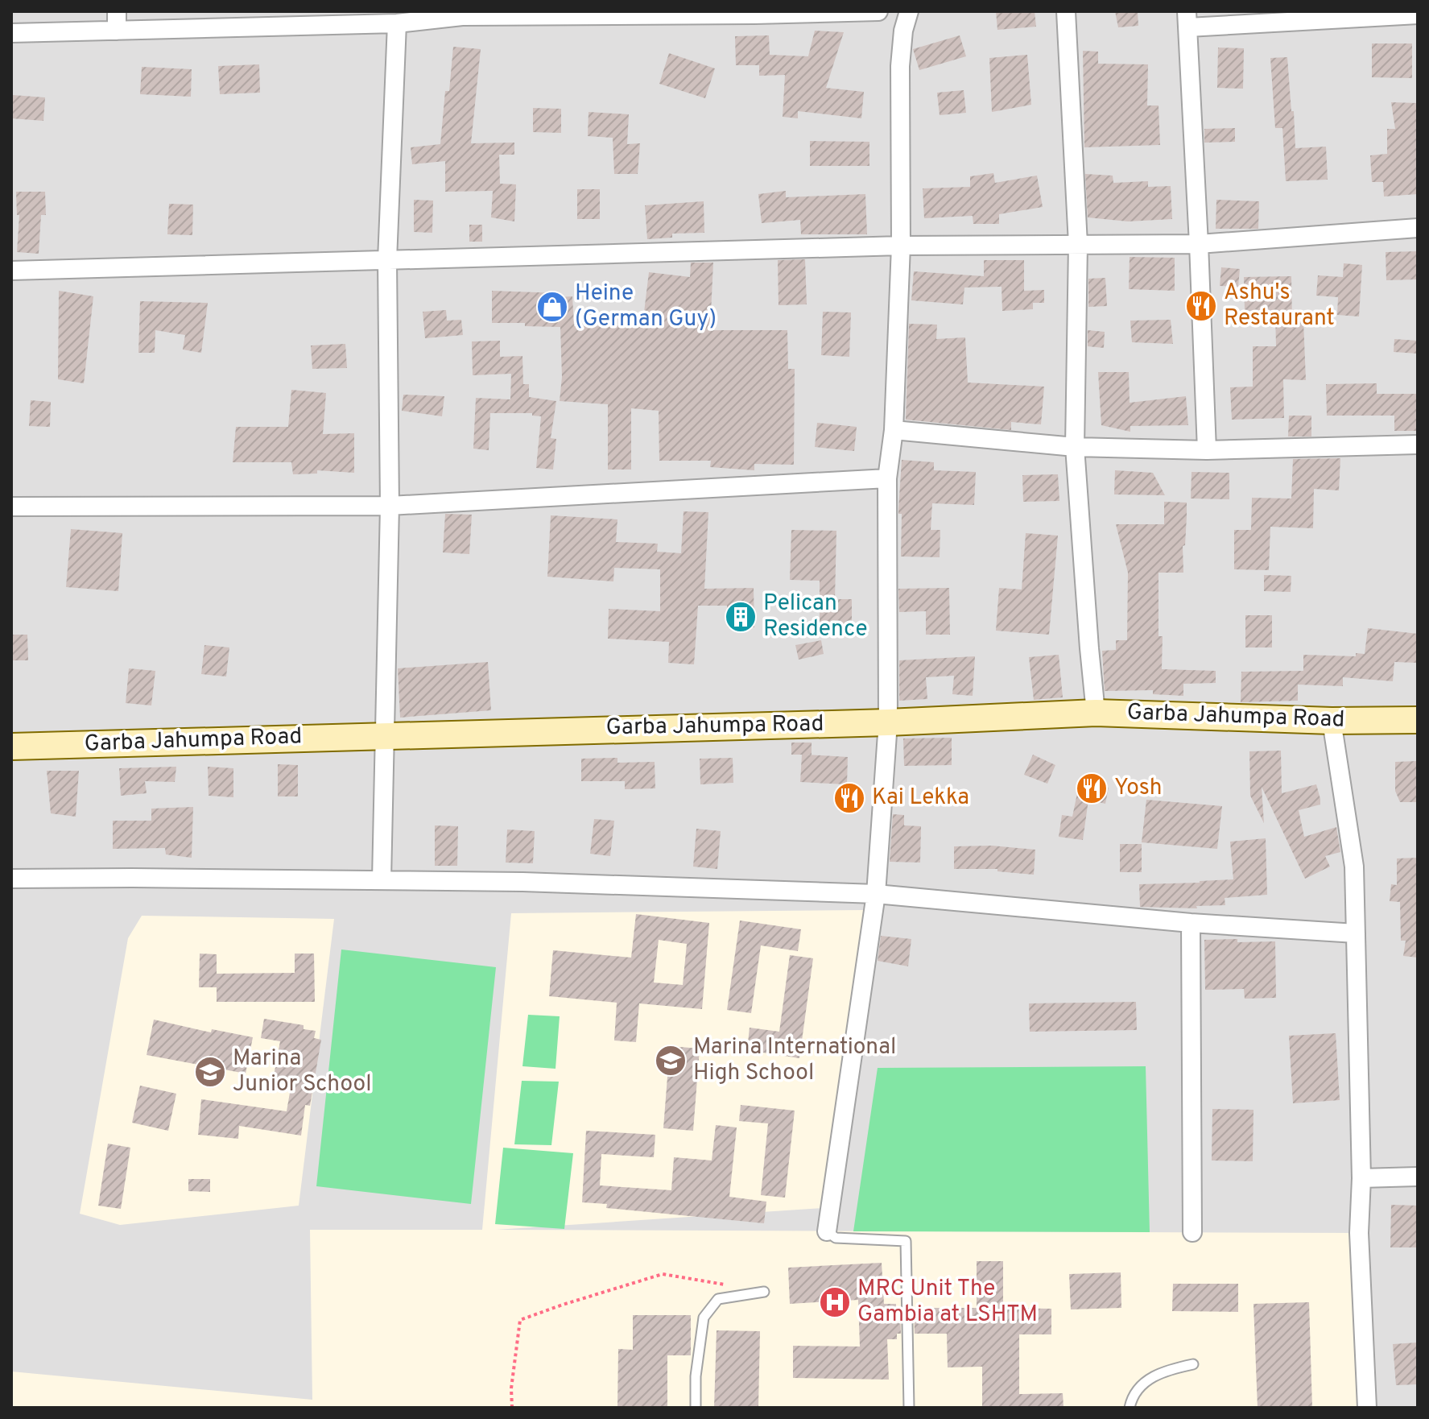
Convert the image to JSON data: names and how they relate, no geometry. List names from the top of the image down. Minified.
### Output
{"streets":{"street":["Garba Jahumpa Road"]},"places":{"restaurant":["Ashu's Restaurant","Yosh","Kai Lekka"],"shop":["Heine (German Guy)"],"building":["Pelican Residence"],"school or university":["Marina International High School","Marina Junior School"],"hospital":["MRC Unit The Gambia at LSHTM"]}}
